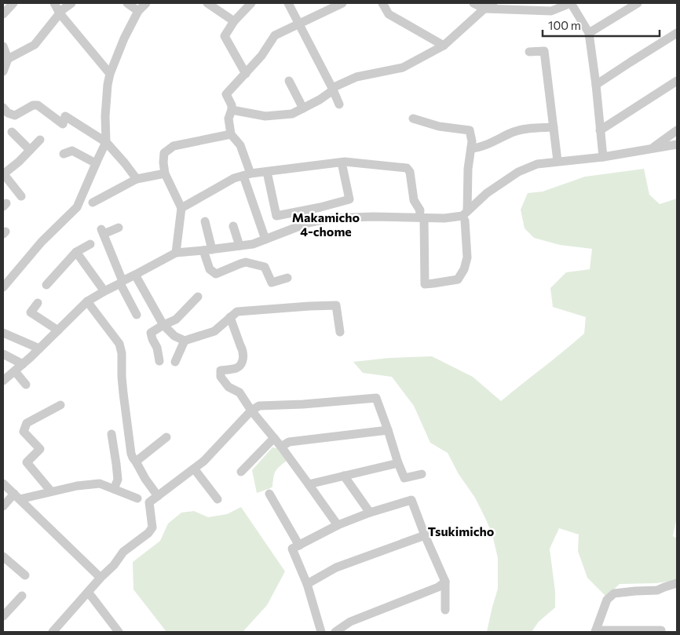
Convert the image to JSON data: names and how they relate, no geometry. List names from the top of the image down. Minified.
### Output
{"districts":["Makamicho 4-chome","Tsukimicho"],"scale_bar":"100 m"}
